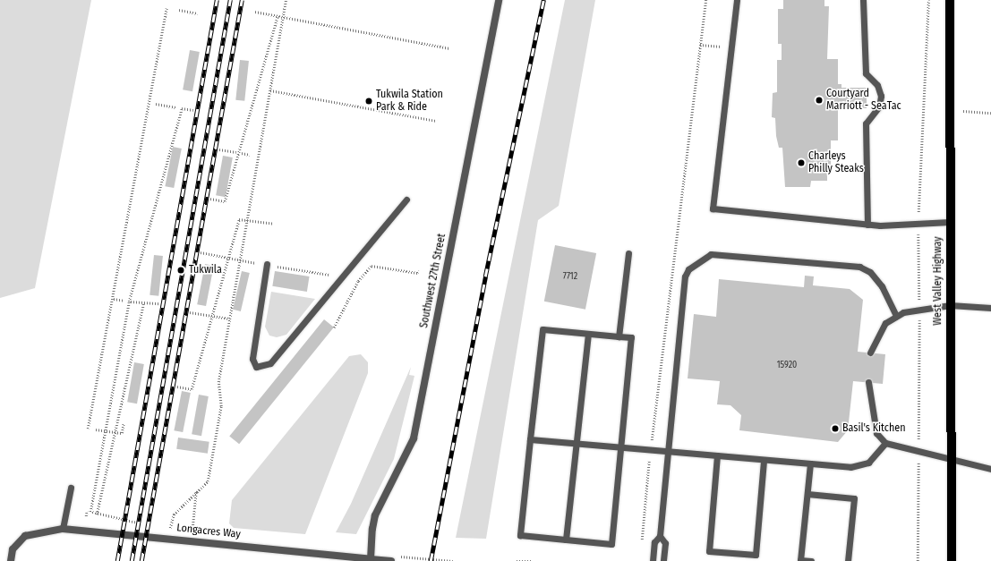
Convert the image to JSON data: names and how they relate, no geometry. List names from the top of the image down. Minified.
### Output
{"streets":{"main road":["West Valley Highway"],"street":["Southwest 27th Street","Longacres Way"]},"crossings":[["Southwest 27th Street","Longacres Way"]],"places":["Courtyard Marriott - SeaTac","Tukwila Station Park & Ride","Charleys Philly Steaks","Tukwila","Basil's Kitchen"],"house_numbers":["7712","15920"]}
